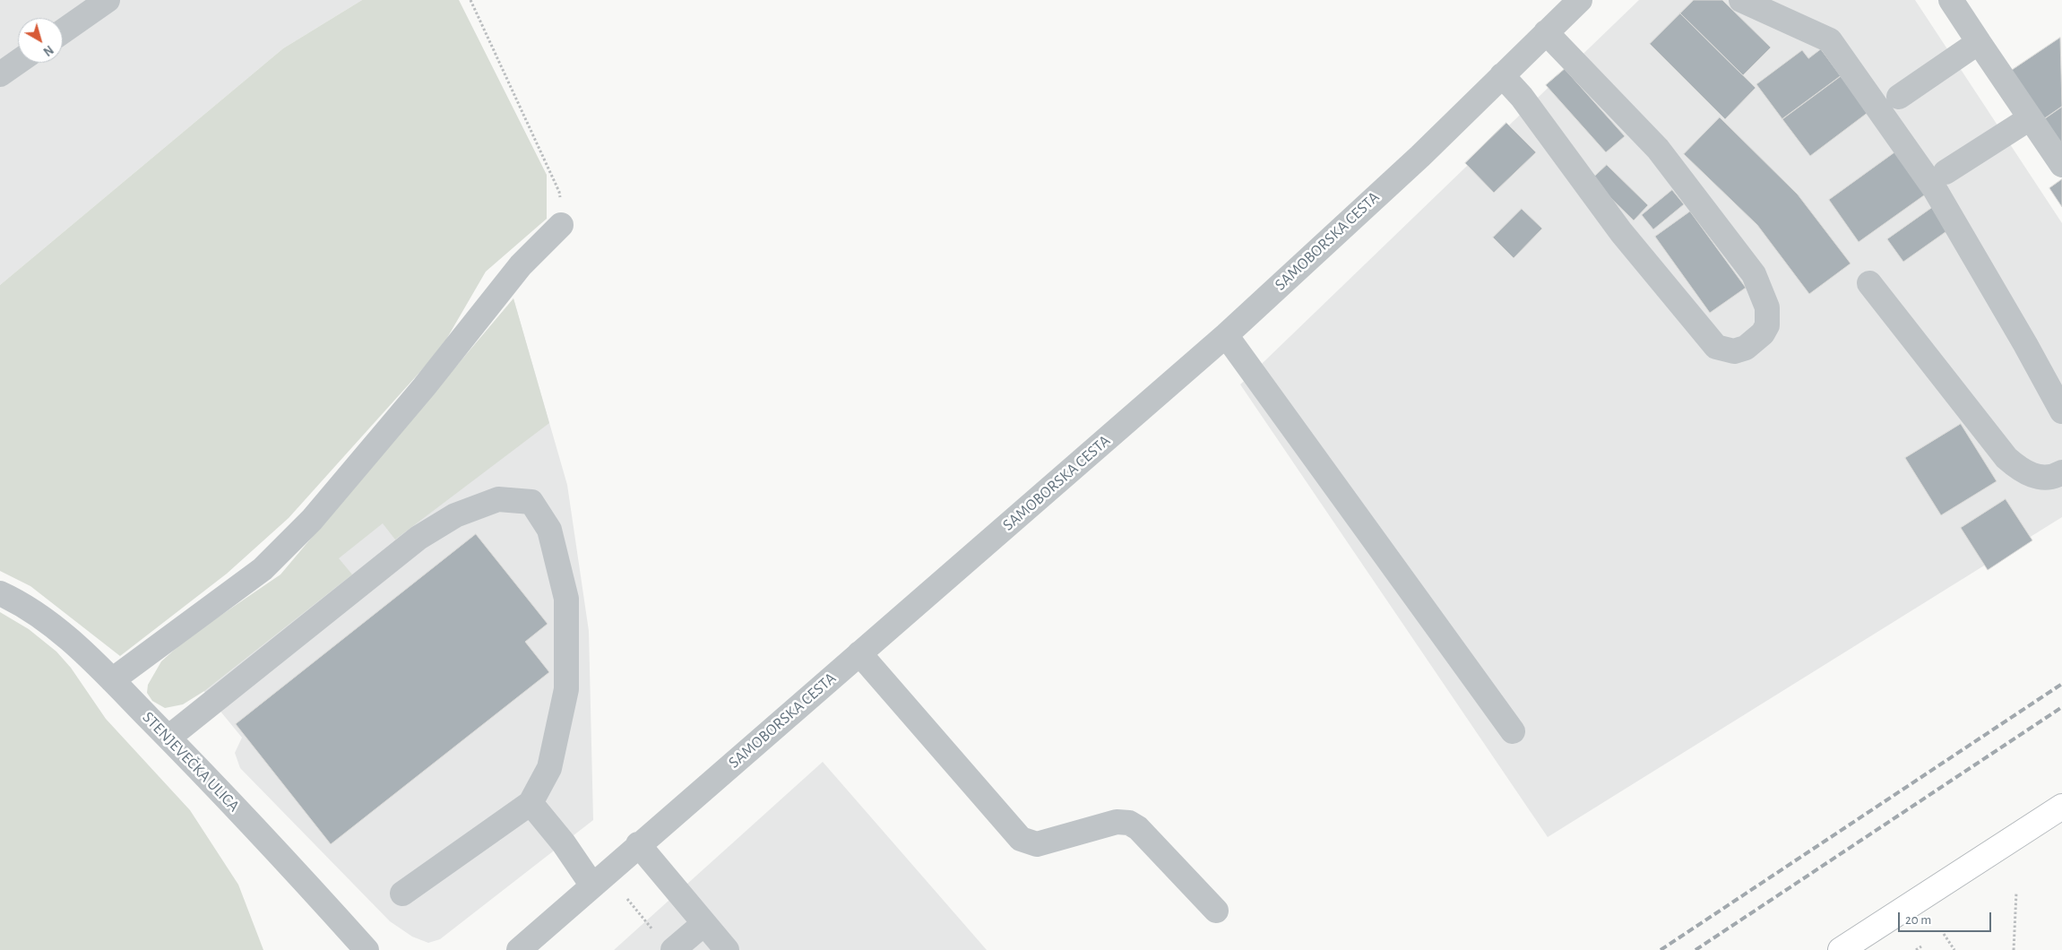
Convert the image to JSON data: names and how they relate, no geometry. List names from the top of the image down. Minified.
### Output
{"streets":{"street":["SAMOBORSKA CESTA","STENJEVEČKA ULICA"]},"scale_bar":"20 m","north":"bottom right"}
